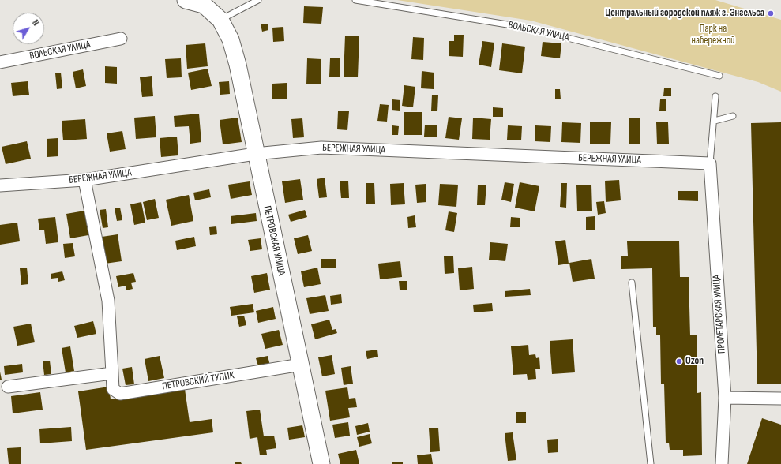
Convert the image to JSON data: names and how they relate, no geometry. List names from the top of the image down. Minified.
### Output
{"streets":{"main road":["ПЕТРОВСКАЯ УЛИЦА"],"street":["ВОЛЬСКАЯ УЛИЦА","БЕРЕЖНАЯ УЛИЦА","ПРОЛЕТАРСКАЯ УЛИЦА","ПЕТРОВСКИЙ ТУПИК"]},"crossings":[["БЕРЕЖНАЯ УЛИЦА","ПЕТРОВСКАЯ УЛИЦА"],["БЕРЕЖНАЯ УЛИЦА","ПРОЛЕТАРСКАЯ УЛИЦА"],["БЕРЕЖНАЯ УЛИЦА","ПЕТРОВСКИЙ ТУПИК"],["ПЕТРОВСКАЯ УЛИЦА","ПЕТРОВСКИЙ ТУПИК"]],"parks":["Парк на набережной"],"places":["Центральный городской пляж г. Энгельса","Ozon"],"north":"top right"}
